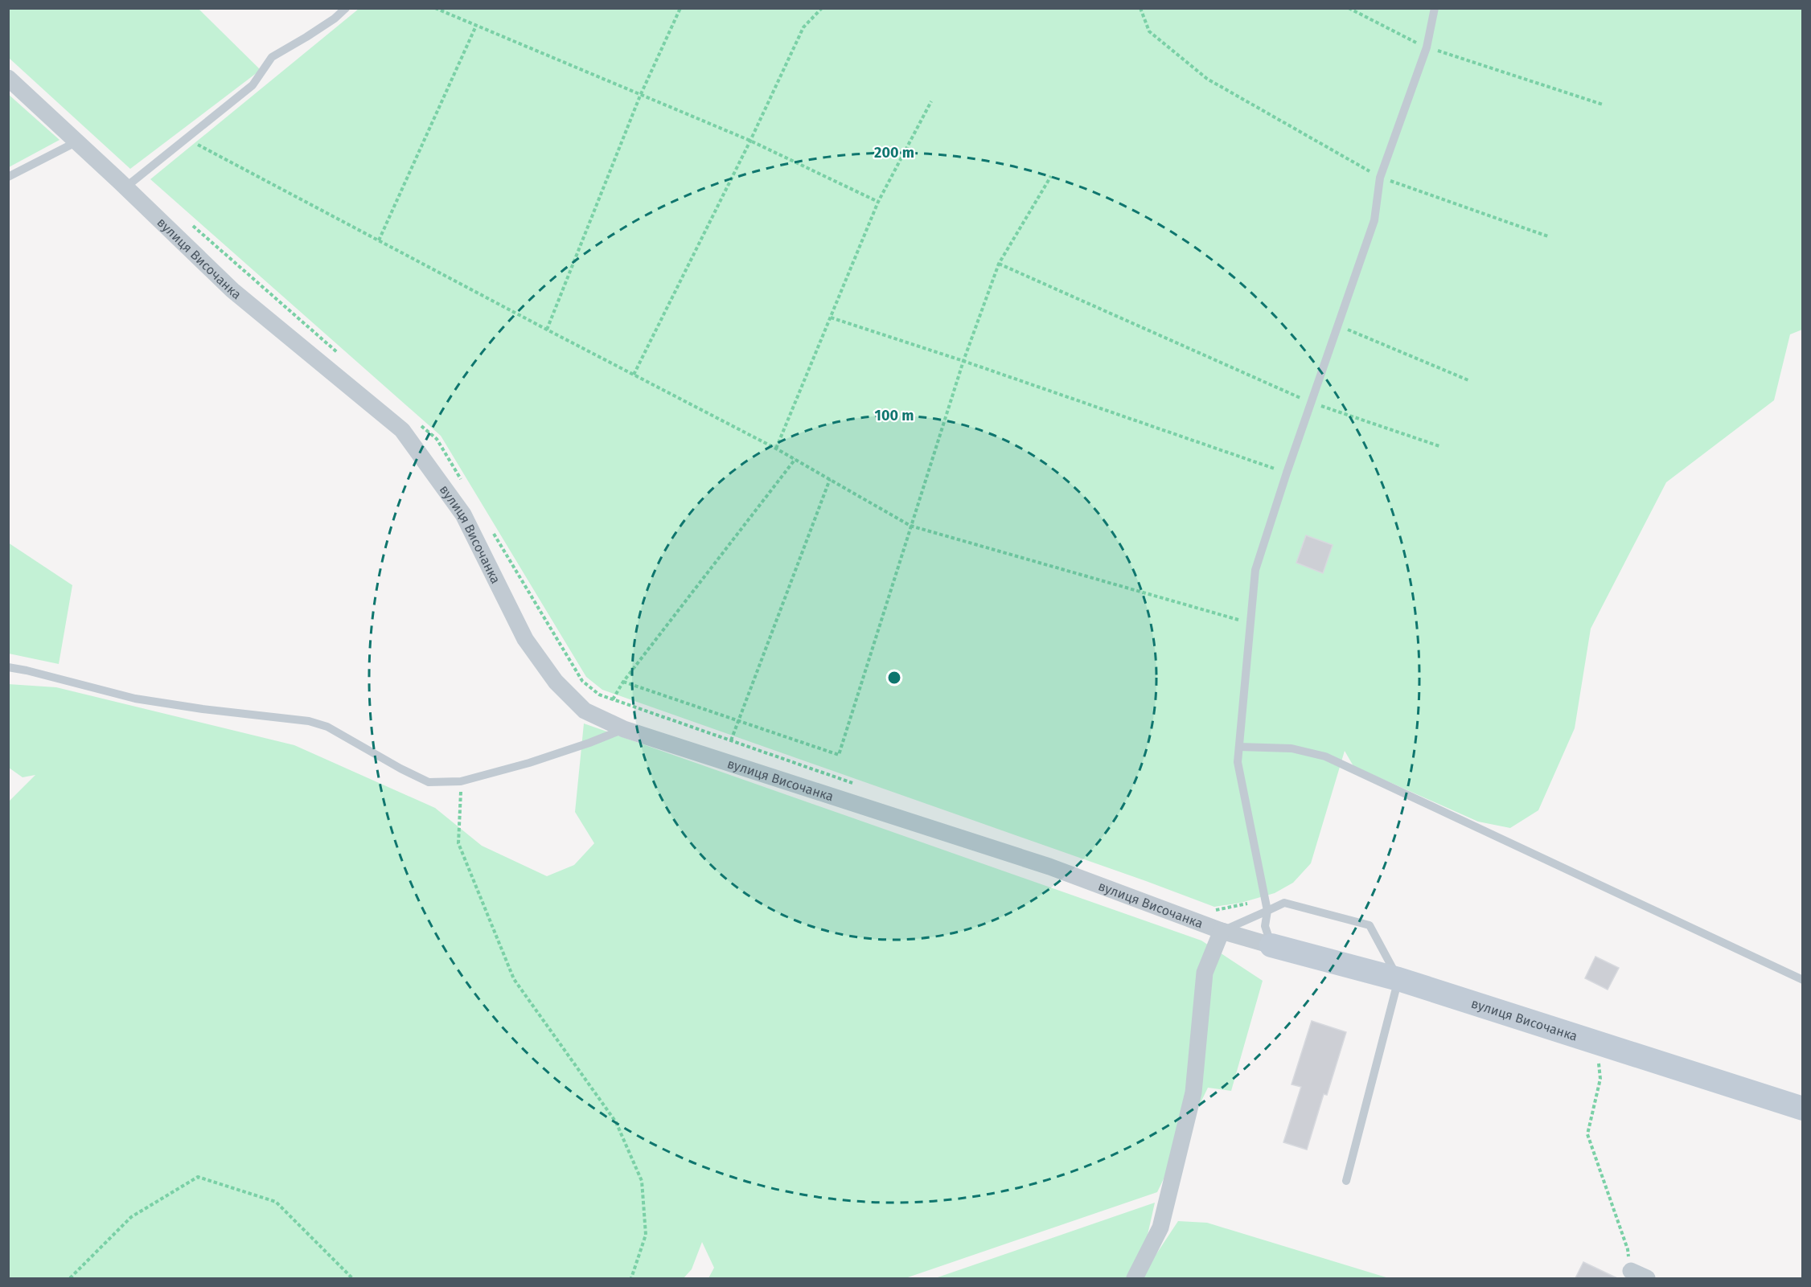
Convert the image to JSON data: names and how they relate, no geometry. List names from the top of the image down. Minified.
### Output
{"streets":{"street":["вулиця Височанка"]},"rings":["200 m","100 m"]}
